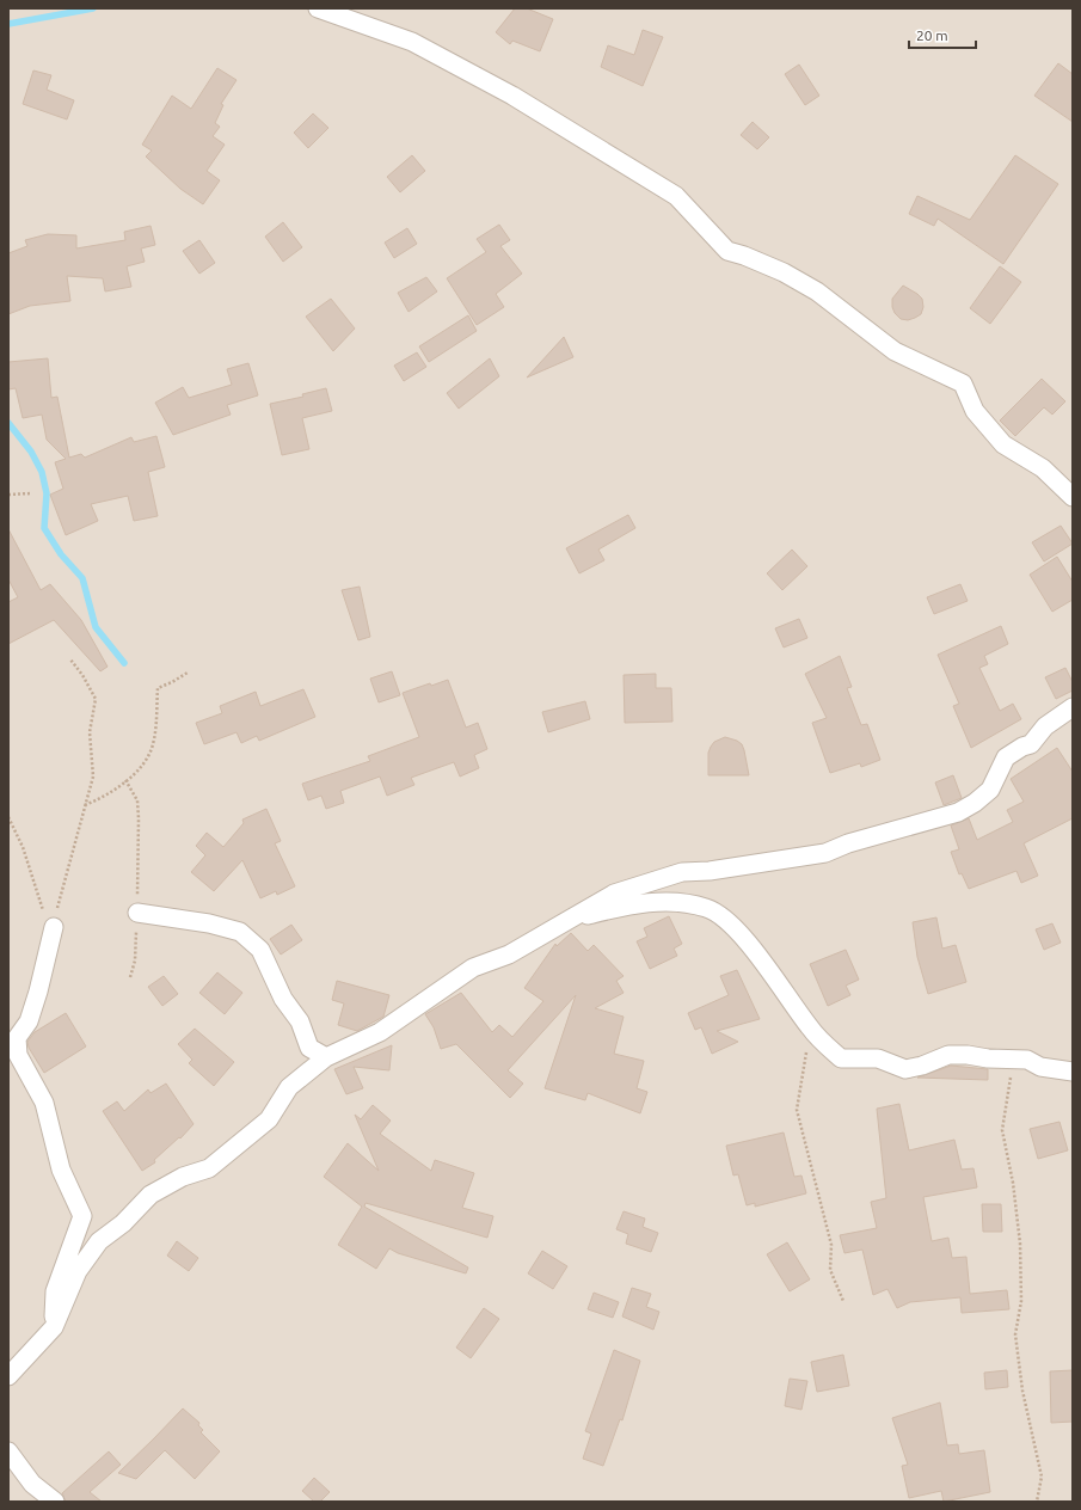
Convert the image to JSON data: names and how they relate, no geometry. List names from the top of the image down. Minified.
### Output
{"scale_bar":"20 m"}
